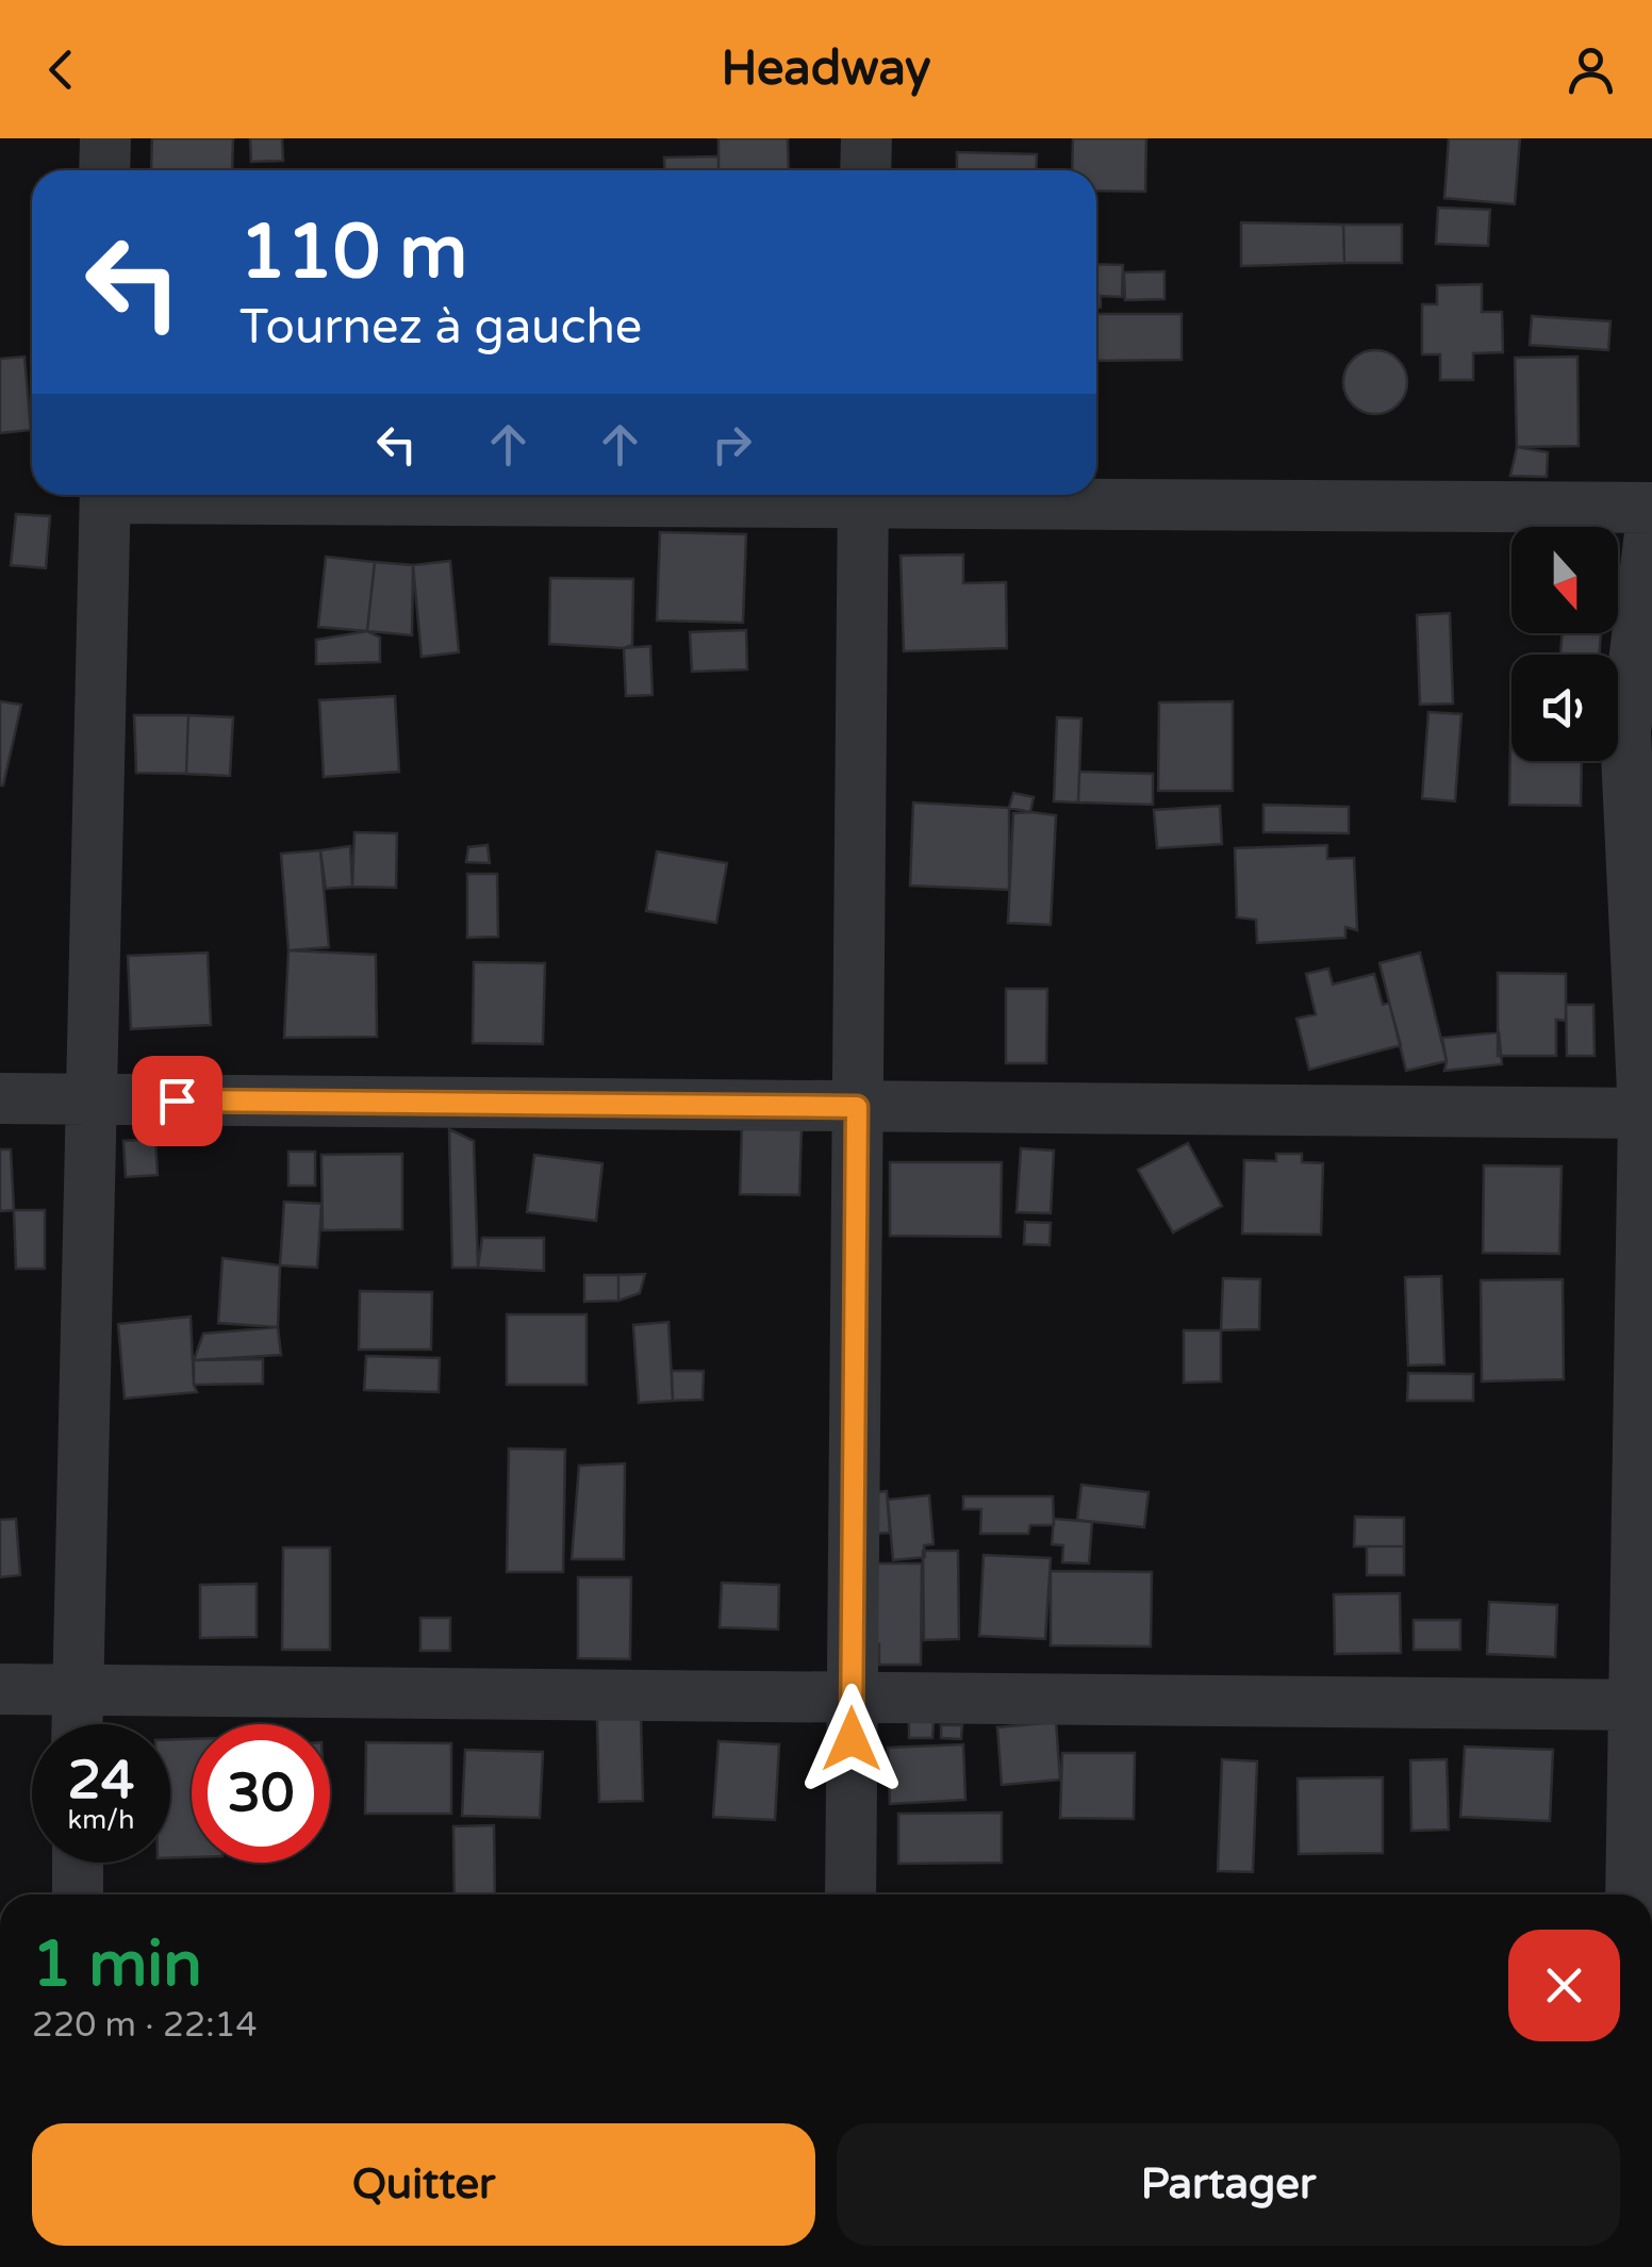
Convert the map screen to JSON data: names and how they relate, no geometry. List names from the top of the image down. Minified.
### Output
{"north":"bottom","page":{"header":"Headway","turn":["110 m","Tournez à gauche"],"speed":"24 km/h","limit":"30","heading":["1 min","220 m · 22:14"],"buttons":["Quitter","Partager"]}}
